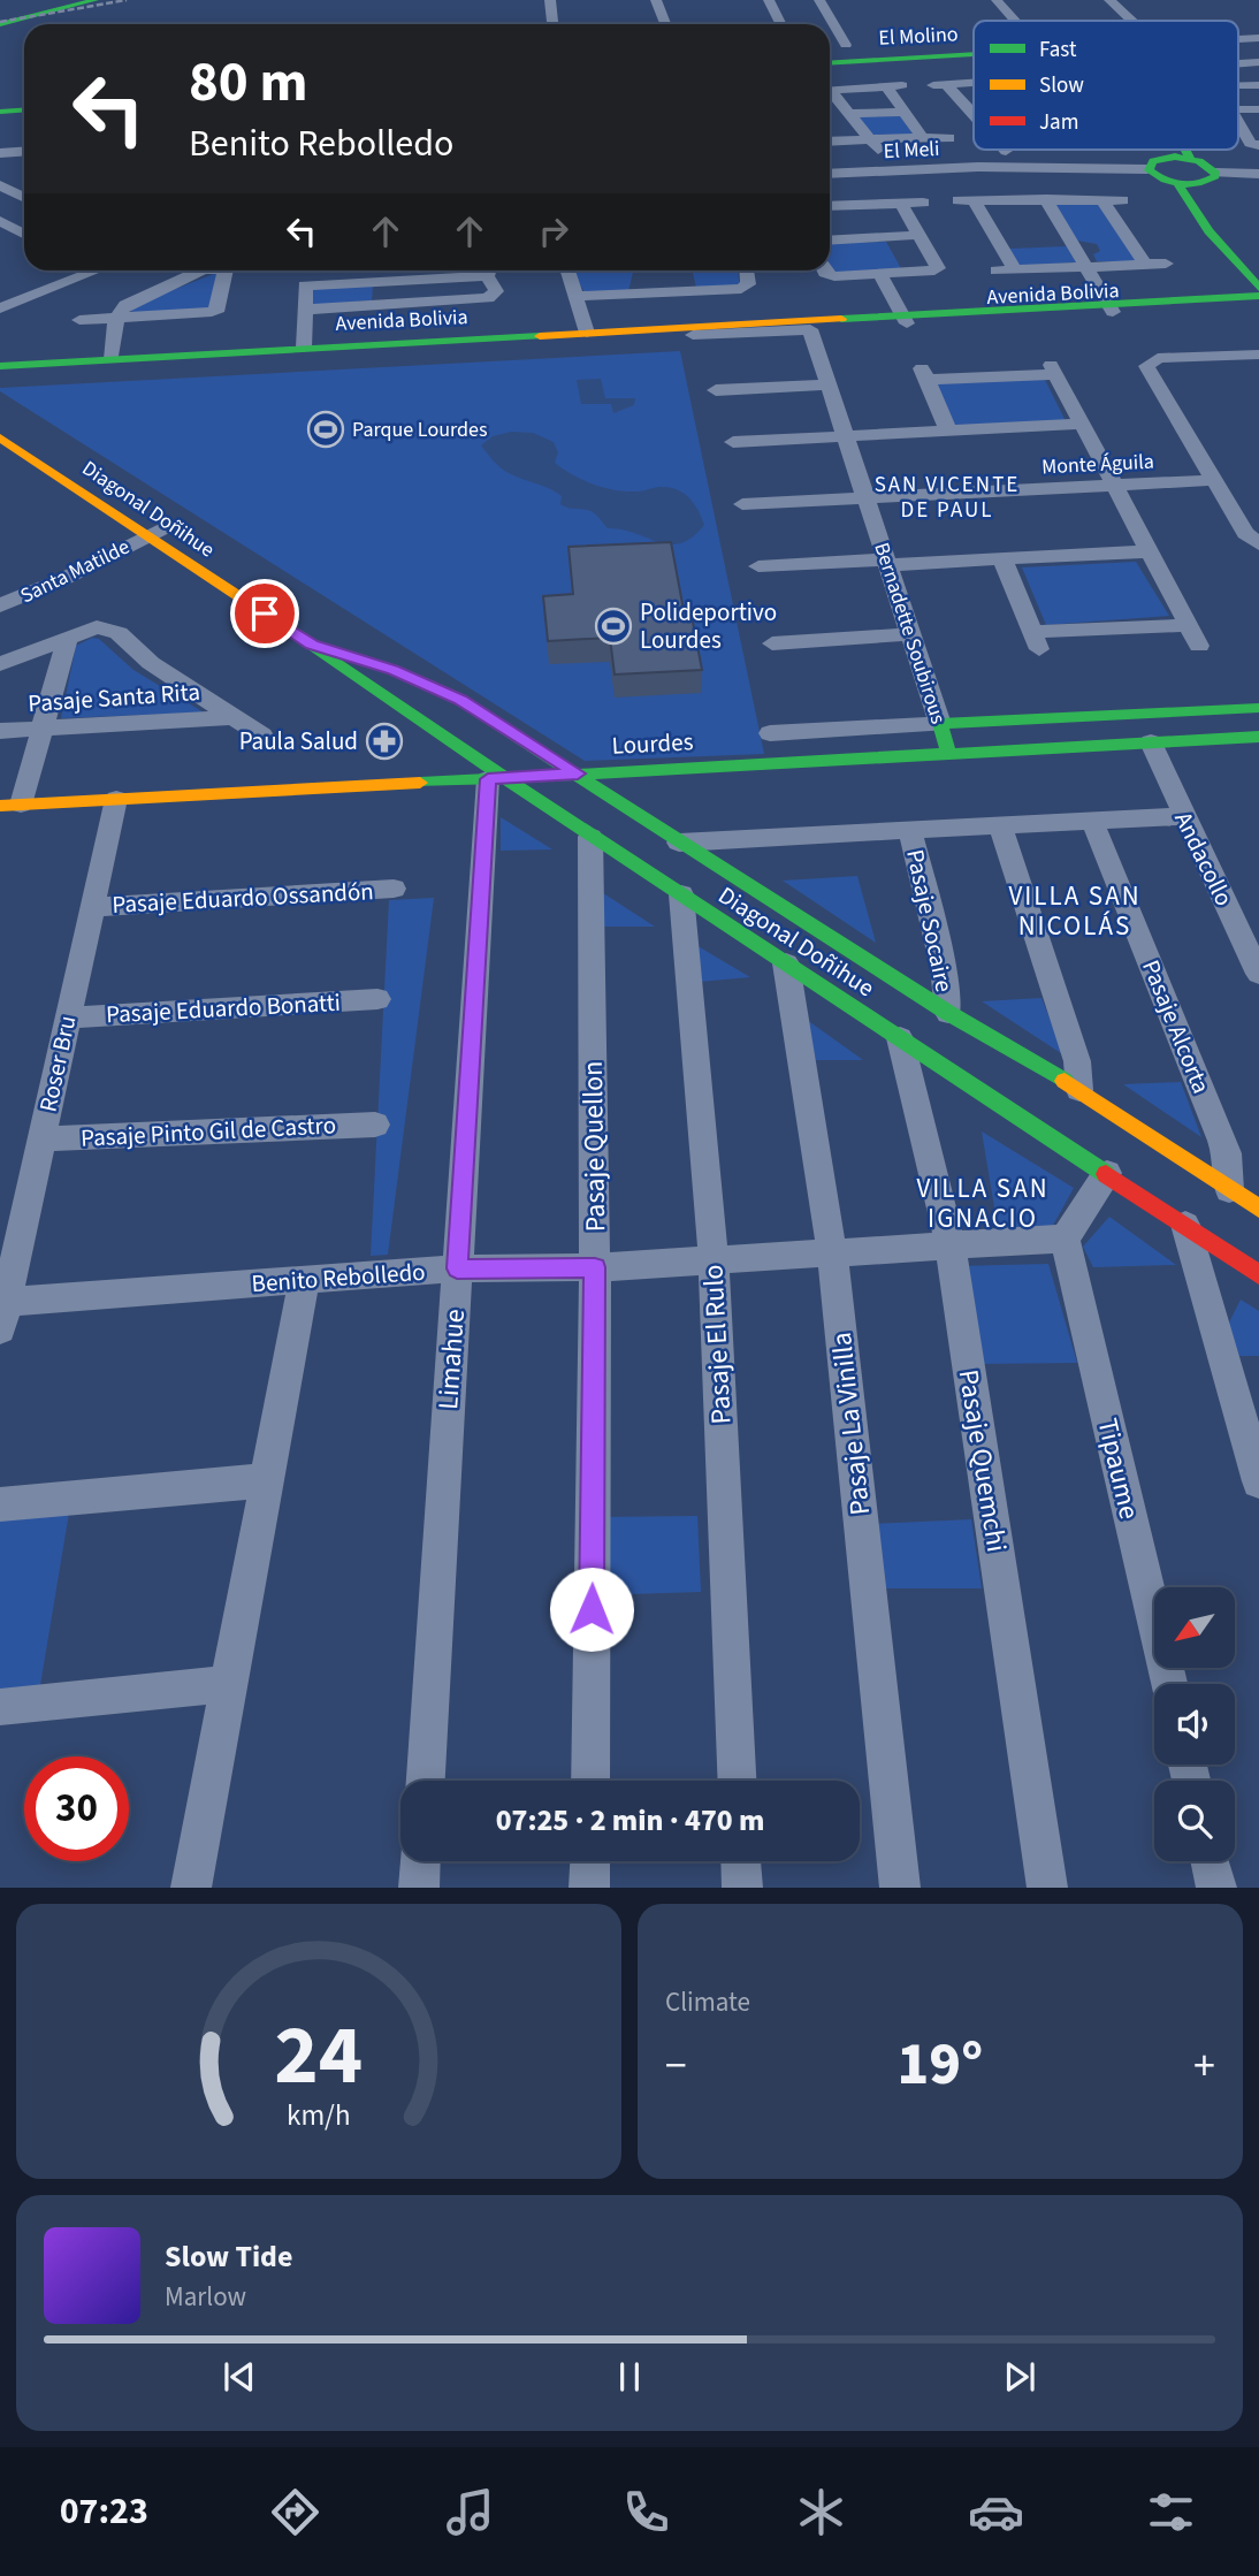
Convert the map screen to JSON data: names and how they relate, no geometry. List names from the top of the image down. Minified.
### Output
{"streets":{"street":["El Molino","El Meli","Avenida Bolivia","Monte Águila","Diagonal Doñihue","Santa Matilde","Bernadette Soubirous","Pasaje Santa Rita","Lourdes","Andacollo","Pasaje Eduardo Ossandón","Pasaje Socaire","Pasaje Eduardo Bonatti","Pasaje Alcorta","Roser Bru","Pasaje Pinto Gil de Castro","Pasaje Quellon","Benito Rebolledo","Pasaje El Rulo","Limahue","Pasaje La Vinilla","Pasaje Quemchi","Tipaume"]},"crossings":[["Avenida Bolivia","Bernadette Soubirous"],["Monte Águila","Bernadette Soubirous"],["Diagonal Doñihue","Santa Matilde"],["Diagonal Doñihue","Lourdes"],["Diagonal Doñihue","Pasaje Socaire"],["Diagonal Doñihue","Pasaje Alcorta"],["Diagonal Doñihue","Pasaje Quellon"],["Diagonal Doñihue","Pasaje El Rulo"],["Diagonal Doñihue","Limahue"],["Diagonal Doñihue","Pasaje La Vinilla"],["Diagonal Doñihue","Pasaje Quemchi"],["Bernadette Soubirous","Lourdes"],["Lourdes","Andacollo"],["Lourdes","Roser Bru"],["Lourdes","Limahue"],["Pasaje Eduardo Ossandón","Roser Bru"],["Pasaje Eduardo Bonatti","Roser Bru"],["Roser Bru","Pasaje Pinto Gil de Castro"],["Roser Bru","Benito Rebolledo"],["Pasaje Quellon","Benito Rebolledo"],["Benito Rebolledo","Pasaje El Rulo"],["Benito Rebolledo","Limahue"],["Benito Rebolledo","Pasaje La Vinilla"],["Benito Rebolledo","Pasaje Quemchi"],["Benito Rebolledo","Tipaume"]],"districts":["SAN VICENTE DE PAUL","VILLA SAN NICOLÁS","VILLA SAN IGNACIO"],"places":{"sports":["Parque Lourdes","Polideportivo Lourdes"],"pharmacy":["Paula Salud"]},"legend":["Fast","Slow","Jam"],"north":"bottom left","page":{"turn":["80 m","Benito Rebolledo"],"limit":"30","trip":"07:25 · 2 min · 470 m","tile":"Climate","heat":["−","19°","+"],"song":["Slow Tide","Marlow"],"tabs":"07:23","gauge":["24","km/h"]}}
